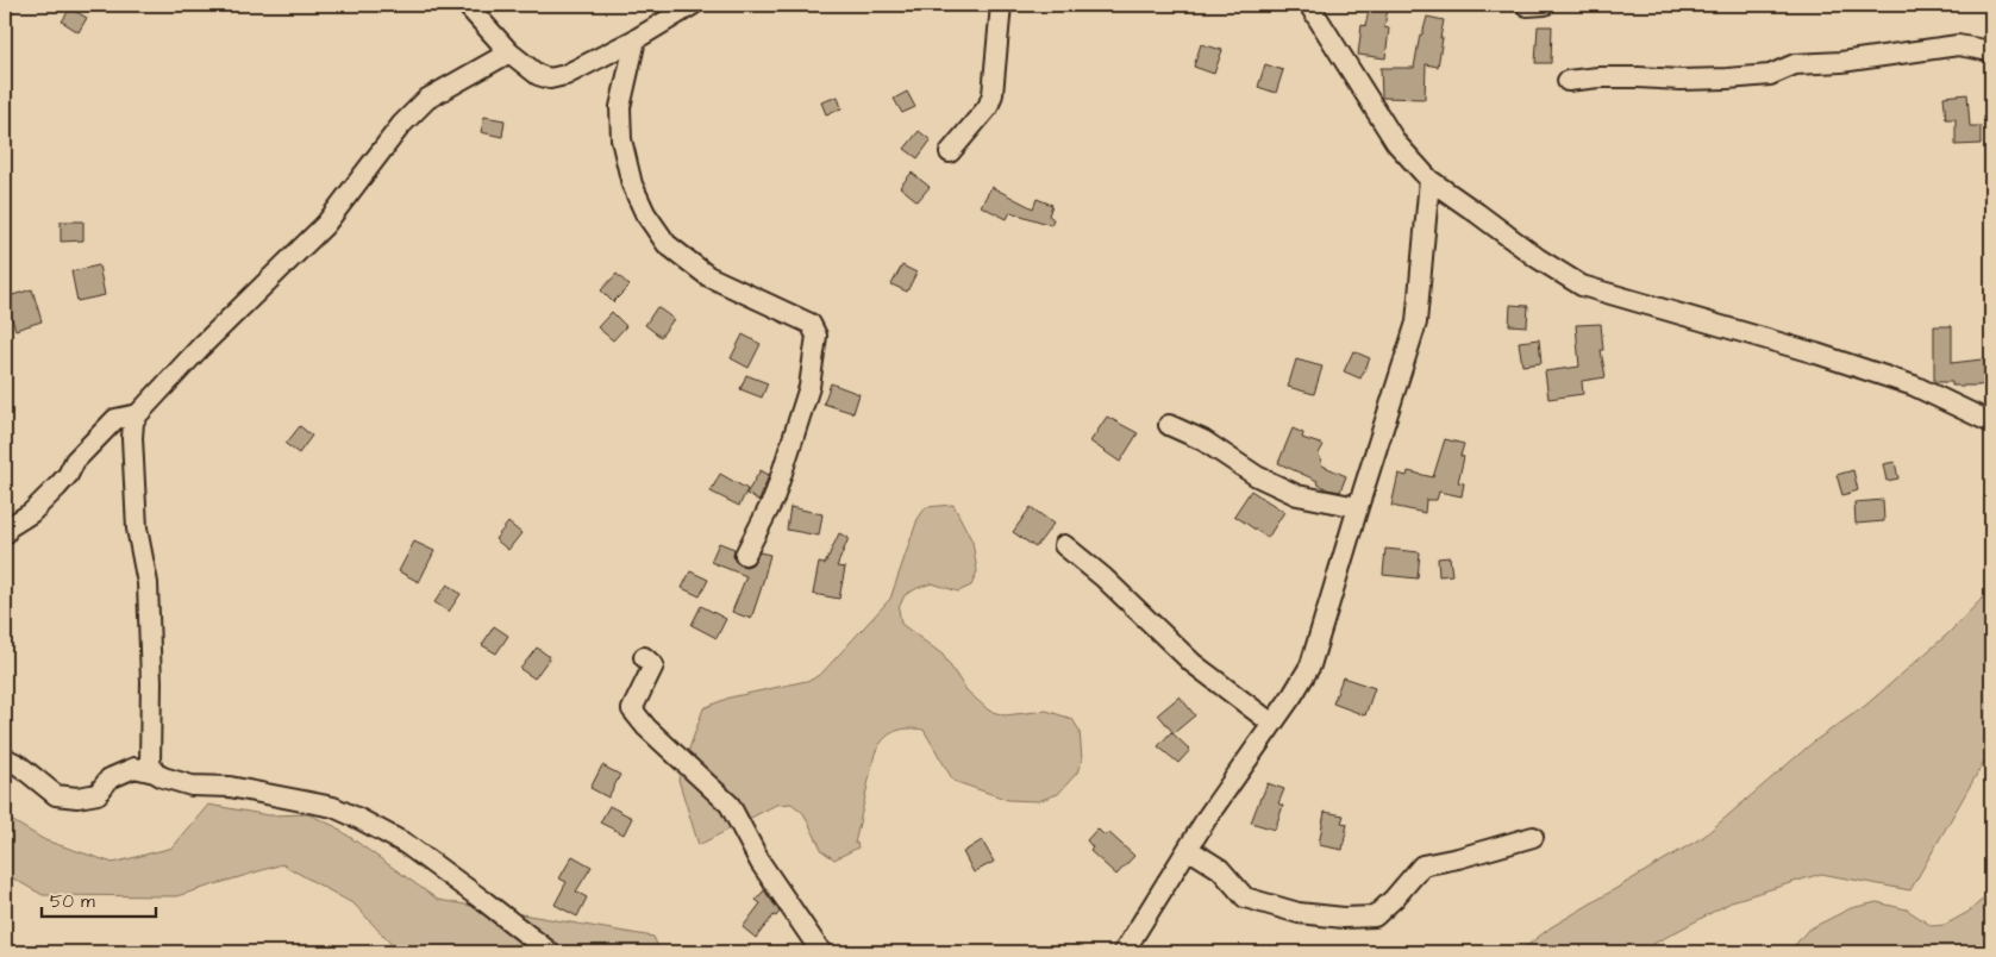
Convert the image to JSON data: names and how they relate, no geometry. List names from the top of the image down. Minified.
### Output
{"scale_bar":"50 m"}
